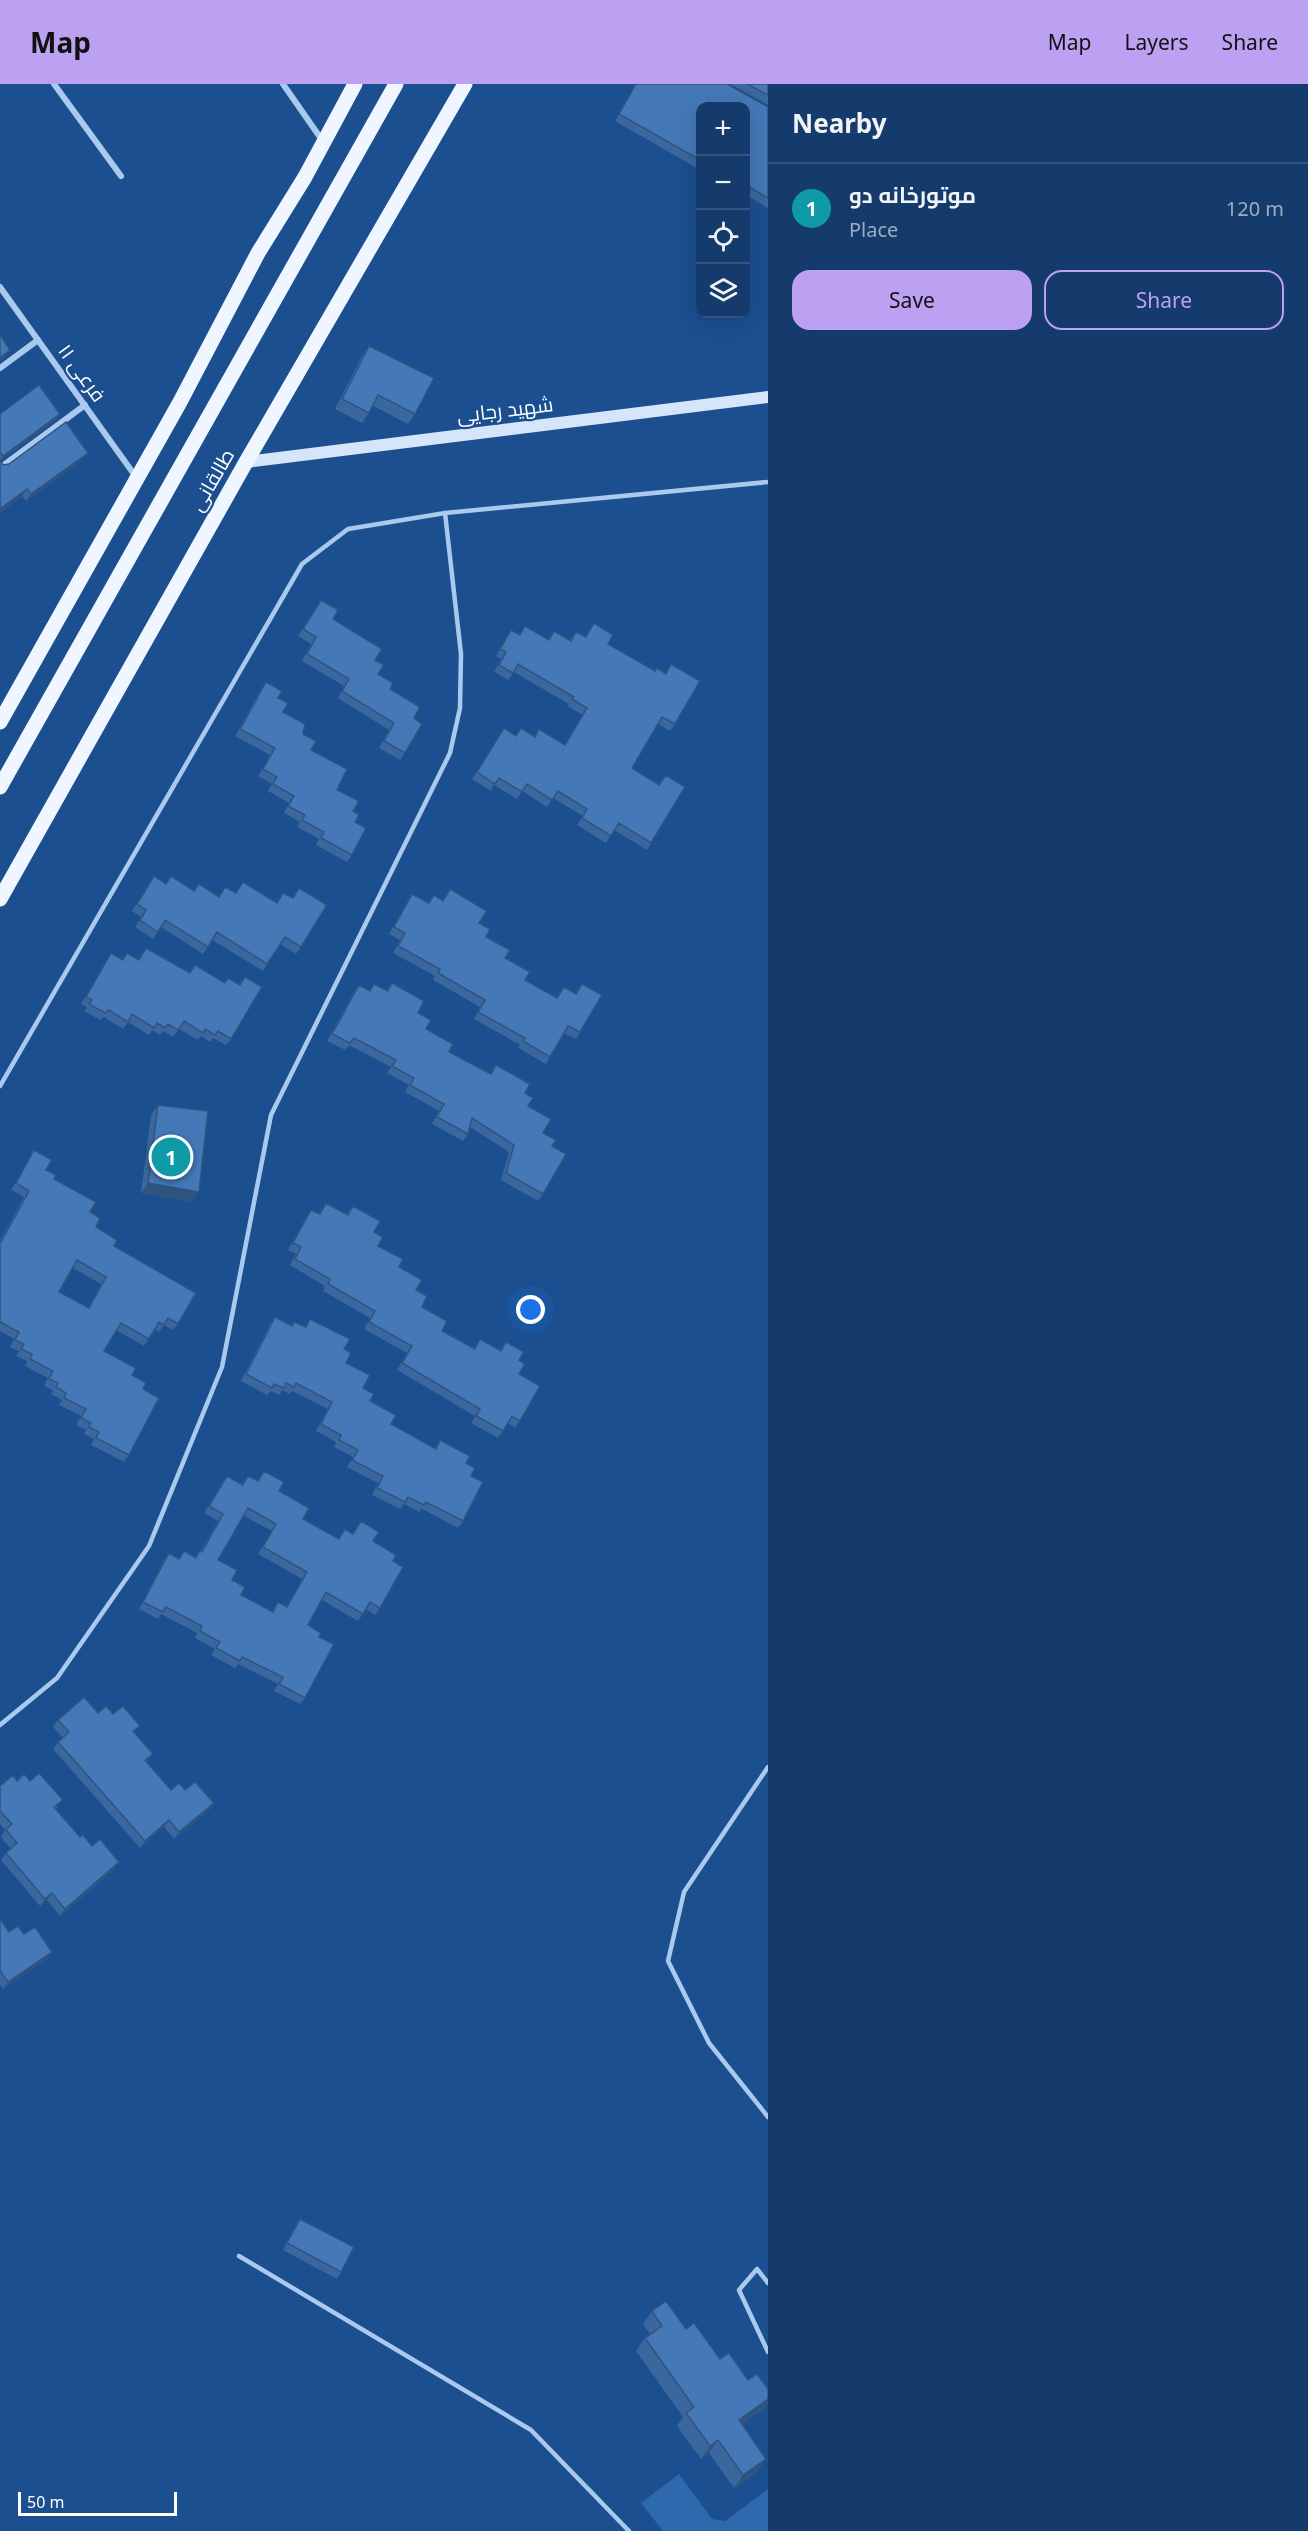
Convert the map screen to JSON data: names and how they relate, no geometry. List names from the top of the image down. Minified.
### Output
{"streets":{"main road":["طالقانی"],"street":["فرعی ۱۱","شهید رجایی"]},"crossings":[["شهید رجایی","طالقانی"]],"scale_bar":"50 m","page":{"header":"Map","nav":["Map","Layers","Share"],"heading":"Nearby","map_buttons":["+","−"],"list":[{"mark":"1","name":"موتورخانه دو","note":"Place","value":"120 m"}],"buttons":["Save","Share"],"pins":"1","scale":"50 m"}}
